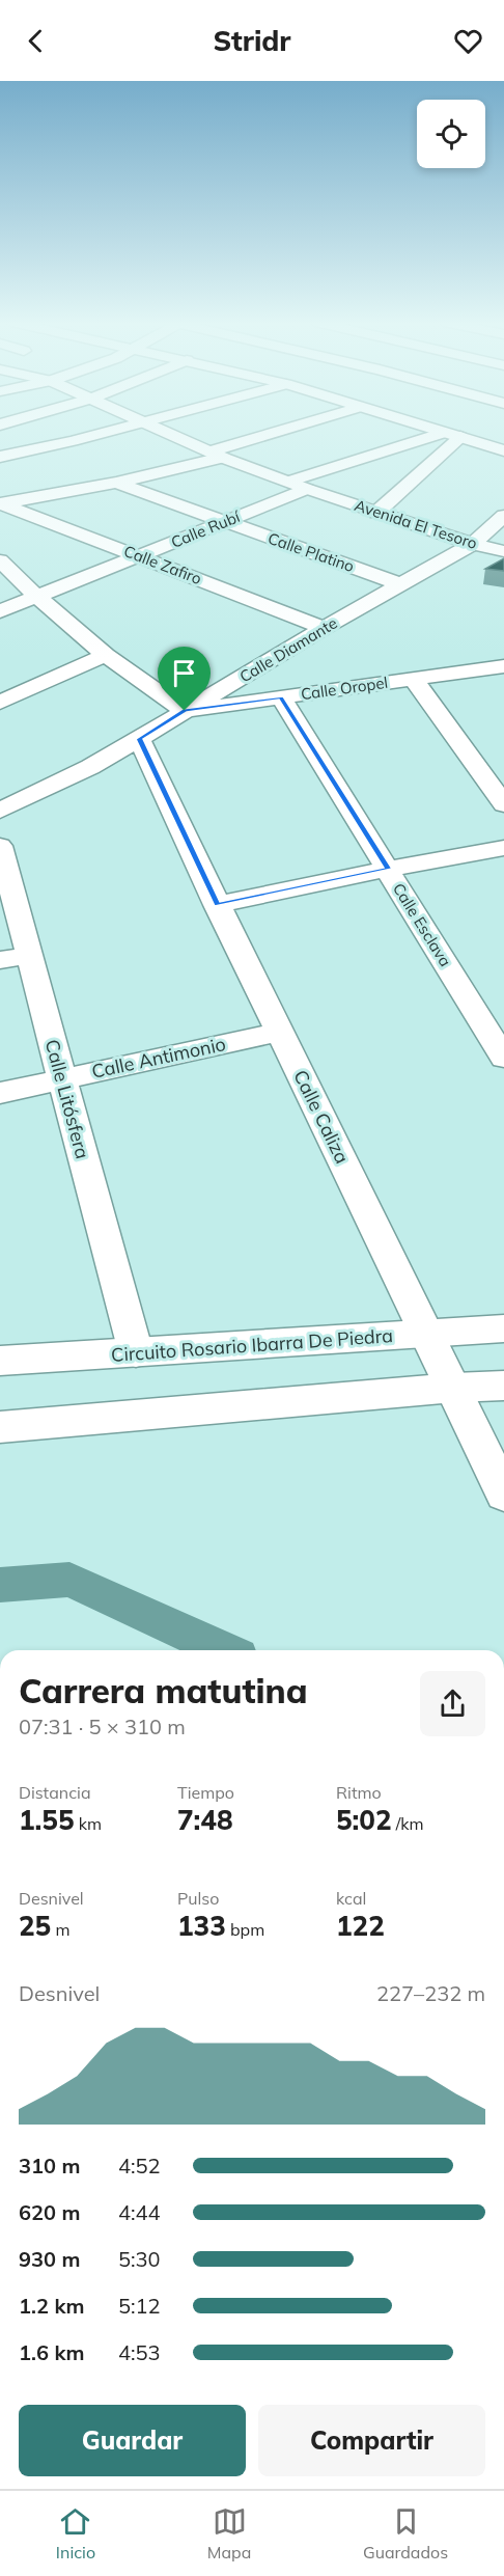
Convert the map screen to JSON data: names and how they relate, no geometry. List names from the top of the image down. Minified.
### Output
{"streets":{"street":["Avenida El Tesoro","Calle Rubí","Calle Platino","Calle Zafiro","Calle Diamante","Calle Oropel","Calle Esclava","Calle Antimonio","Calle Litósfera","Calle Caliza","Circuito Rosario Ibarra De Piedra"]},"crossings":[["Avenida El Tesoro","Calle Rubí"],["Avenida El Tesoro","Calle Diamante"],["Calle Rubí","Calle Platino"],["Calle Rubí","Calle Zafiro"],["Calle Platino","Calle Diamante"],["Calle Zafiro","Calle Diamante"],["Calle Diamante","Calle Oropel"],["Calle Diamante","Calle Caliza"],["Calle Oropel","Calle Esclava"],["Calle Antimonio","Calle Litósfera"],["Calle Antimonio","Calle Caliza"],["Calle Litósfera","Circuito Rosario Ibarra De Piedra"],["Calle Caliza","Circuito Rosario Ibarra De Piedra"]],"page":{"header":"Stridr","heading":["Carrera matutina","07:31 · 5 × 310 m"],"stats":[["Distancia","1.55 km"],["Tiempo","7:48"],["Ritmo","5:02 /km"],["Desnivel","25 m"],["Pulso","133 bpm"],["kcal","122"]],"chart":["Desnivel","227–232 m"],"list":[{"name":"310 m","note":"4:52"},{"name":"620 m","note":"4:44"},{"name":"930 m","note":"5:30"},{"name":"1.2 km","note":"5:12"},{"name":"1.6 km","note":"4:53"}],"buttons":["Guardar","Compartir"],"tabs":["Inicio","Mapa","Guardados"]}}
